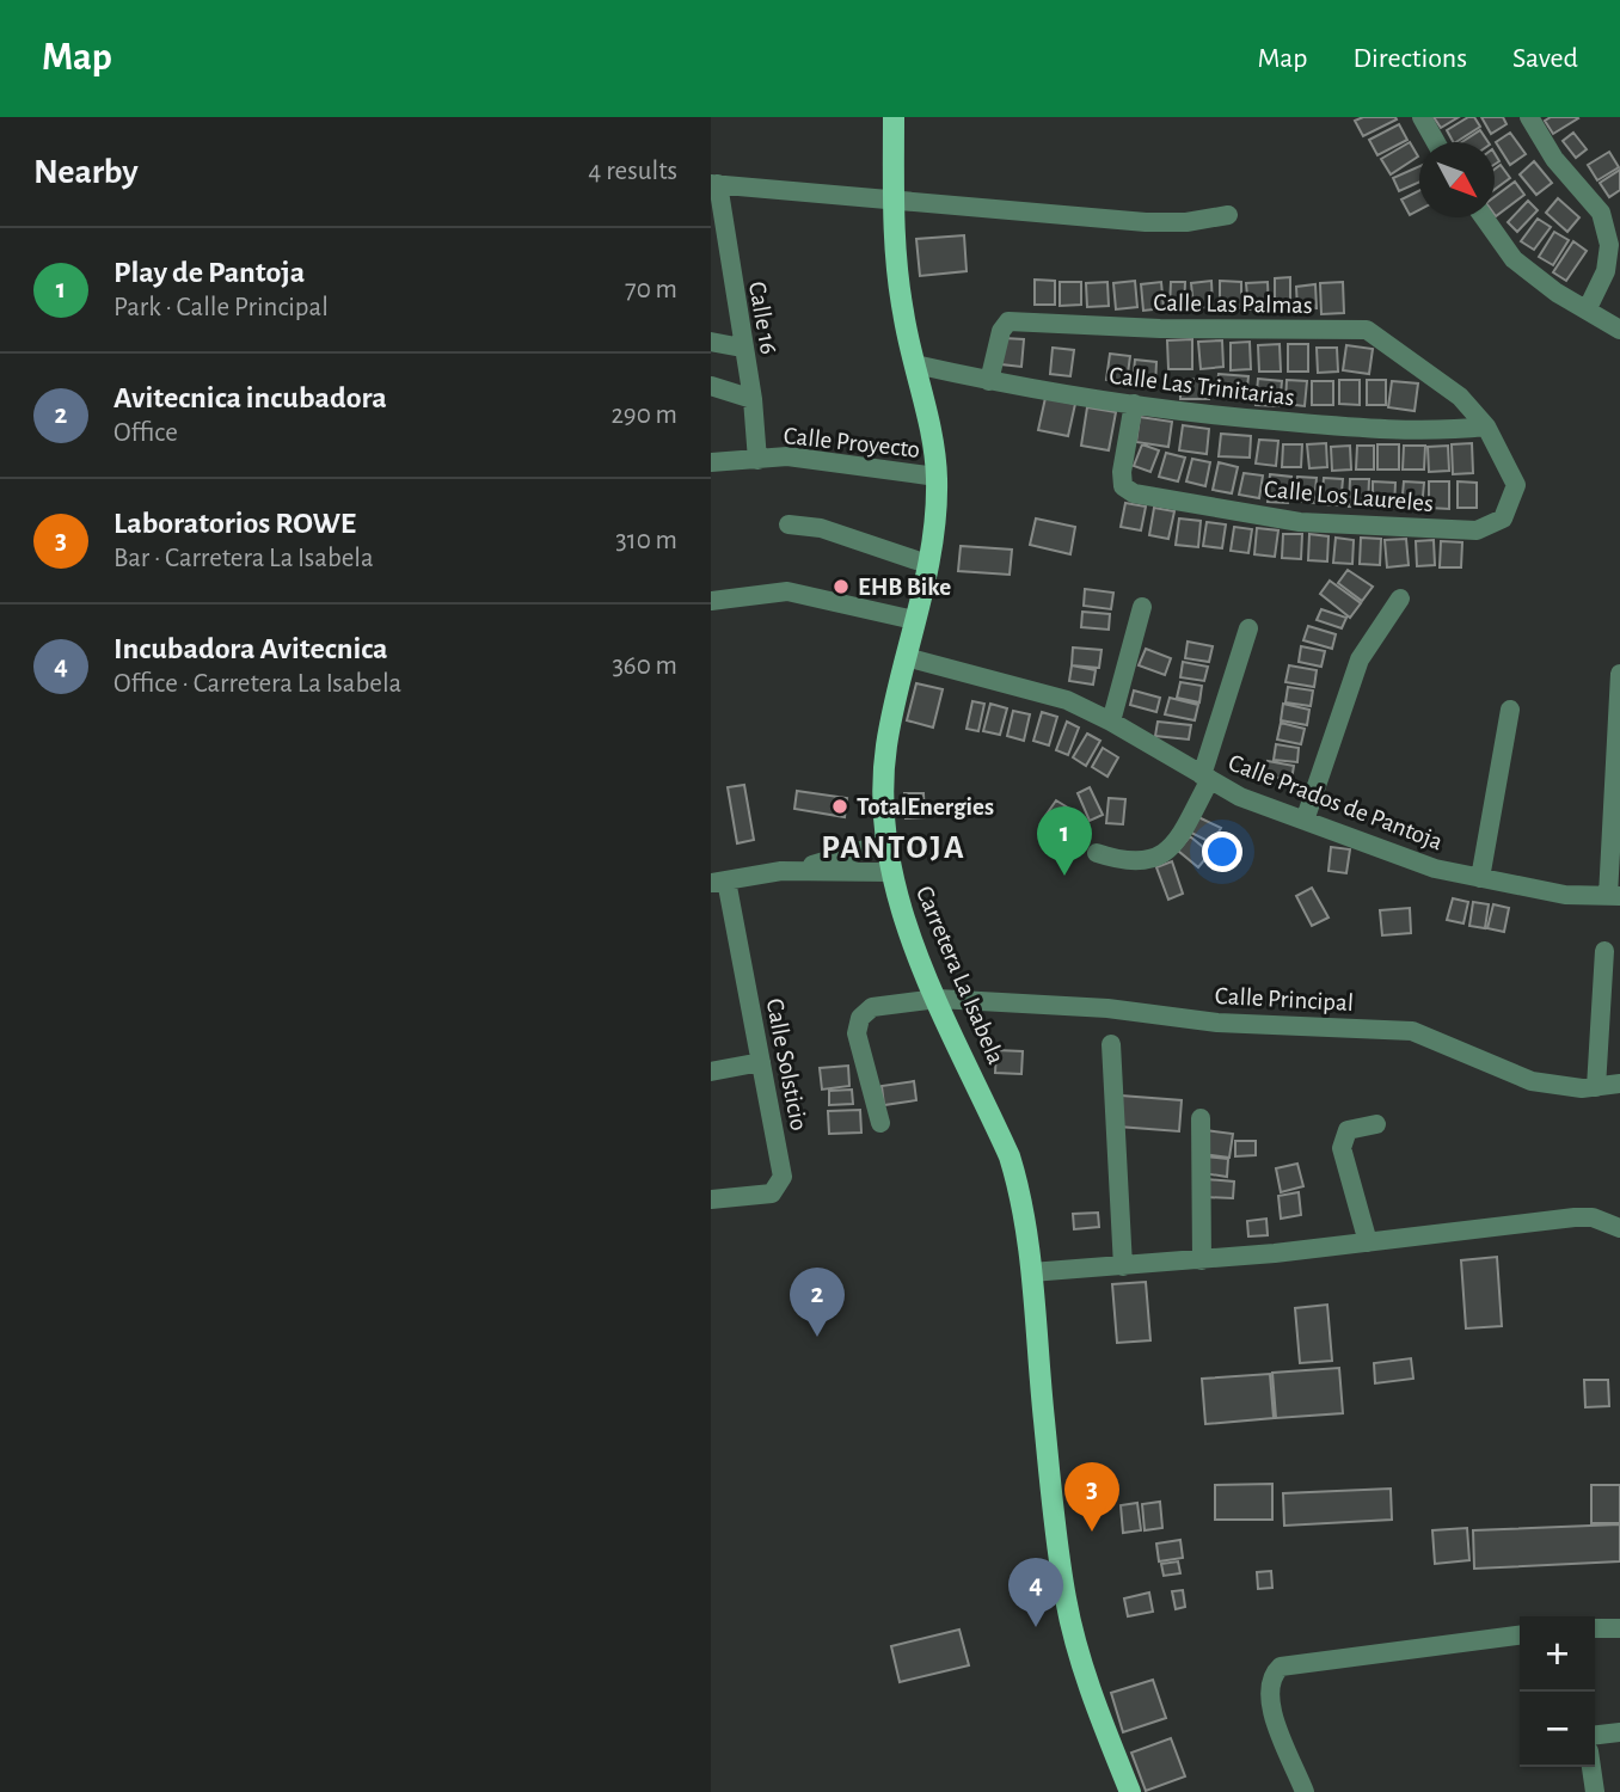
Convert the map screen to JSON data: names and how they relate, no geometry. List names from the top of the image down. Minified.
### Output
{"streets":{"main road":["Carretera La Isabela"],"street":["Calle Las Palmas","Calle 16","Calle Las Trinitarias","Calle Proyecto","Calle Los Laureles","Calle Prados de Pantoja","Calle Principal","Calle Solsticio"]},"crossings":[["Calle Las Palmas","Calle Las Trinitarias"],["Calle Las Palmas","Calle Los Laureles"],["Calle 16","Calle Proyecto"],["Calle Las Trinitarias","Calle Los Laureles"],["Calle Las Trinitarias","Carretera La Isabela"],["Calle Proyecto","Carretera La Isabela"],["Calle Prados de Pantoja","Carretera La Isabela"],["Carretera La Isabela","Calle Principal"]],"districts":["PANTOJA"],"places":["EHB Bike","TotalEnergies"],"north":"bottom right","page":{"header":"Map","nav":["Map","Directions","Saved"],"heading":["Nearby","4 results"],"list":[{"mark":"1","name":"Play de Pantoja","note":"Park · Calle Principal","value":"70 m"},{"mark":"2","name":"Avitecnica incubadora","note":"Office","value":"290 m"},{"mark":"3","name":"Laboratorios ROWE","note":"Bar · Carretera La Isabela","value":"310 m"},{"mark":"4","name":"Incubadora Avitecnica","note":"Office · Carretera La Isabela","value":"360 m"}],"pins":["1","2","3","4"],"map_buttons":["+","−"]}}
